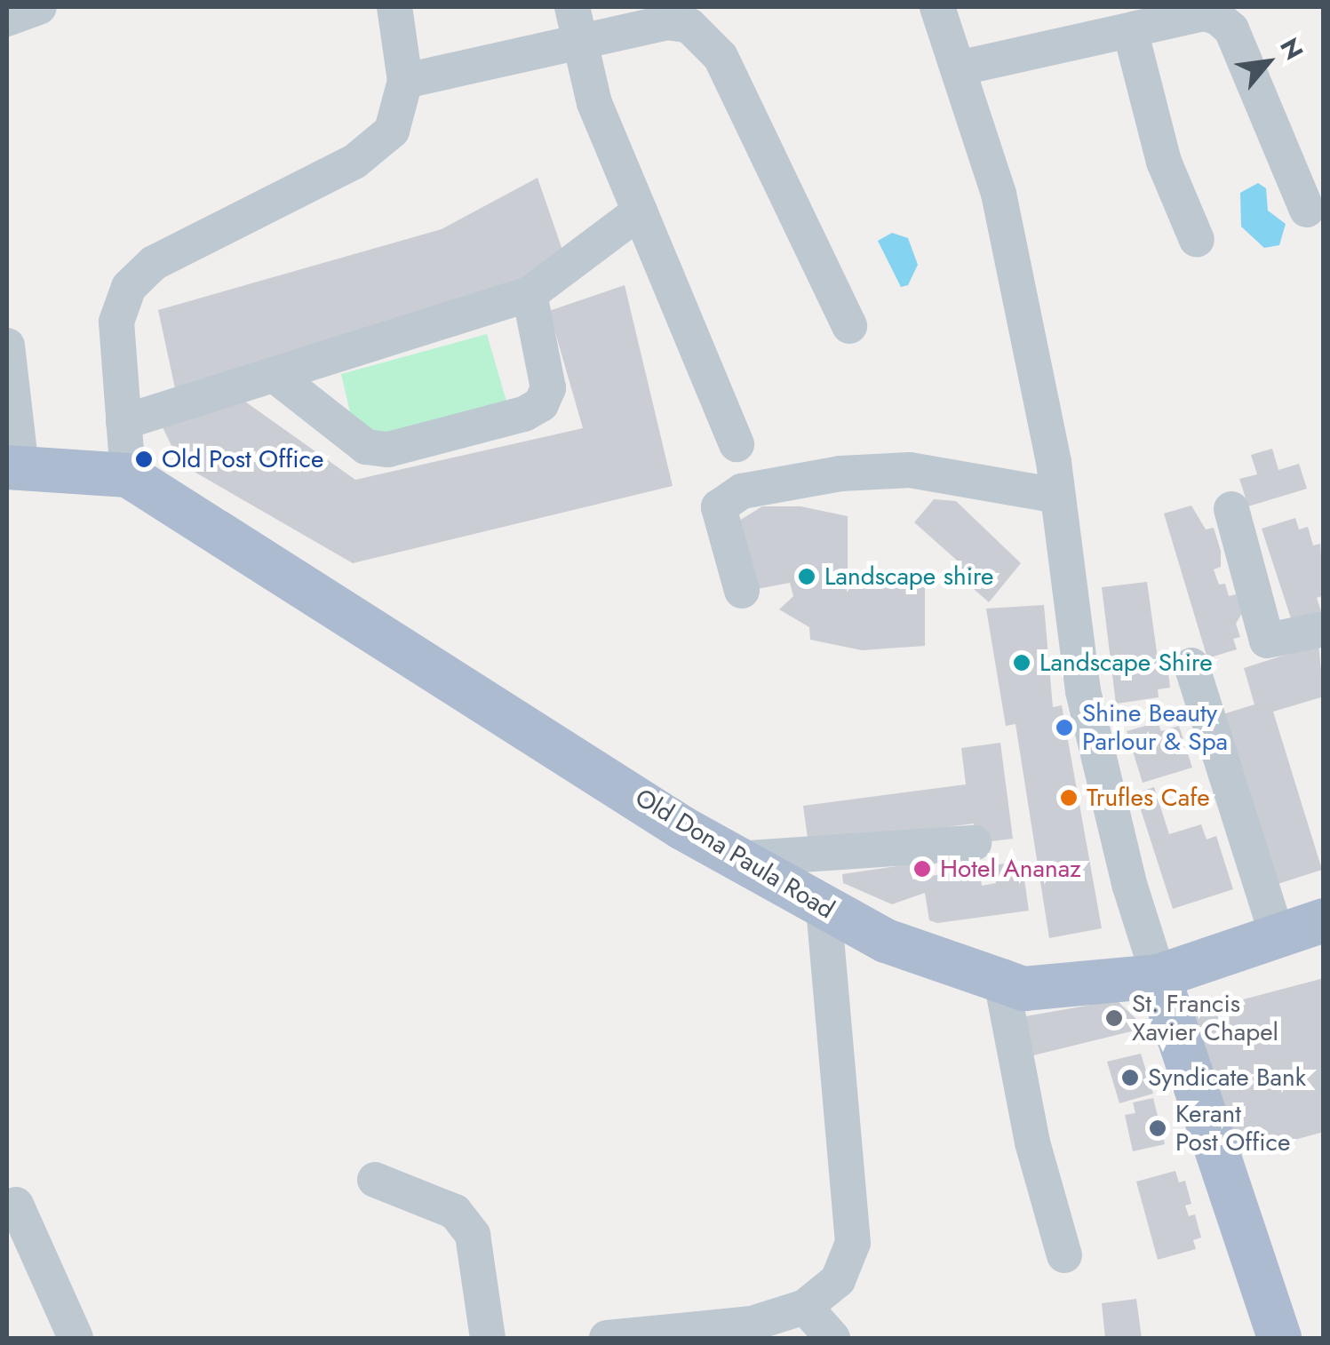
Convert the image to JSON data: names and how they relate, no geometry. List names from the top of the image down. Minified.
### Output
{"streets":{"main road":["Old Dona Paula Road"]},"places":["Old Post Office","Landscape shire","Landscape Shire","Shine Beauty Parlour & Spa","Trufles Cafe","Hotel Ananaz","St. Francis Xavier Chapel","Syndicate Bank","Kerant Post Office"],"north":"top right"}
